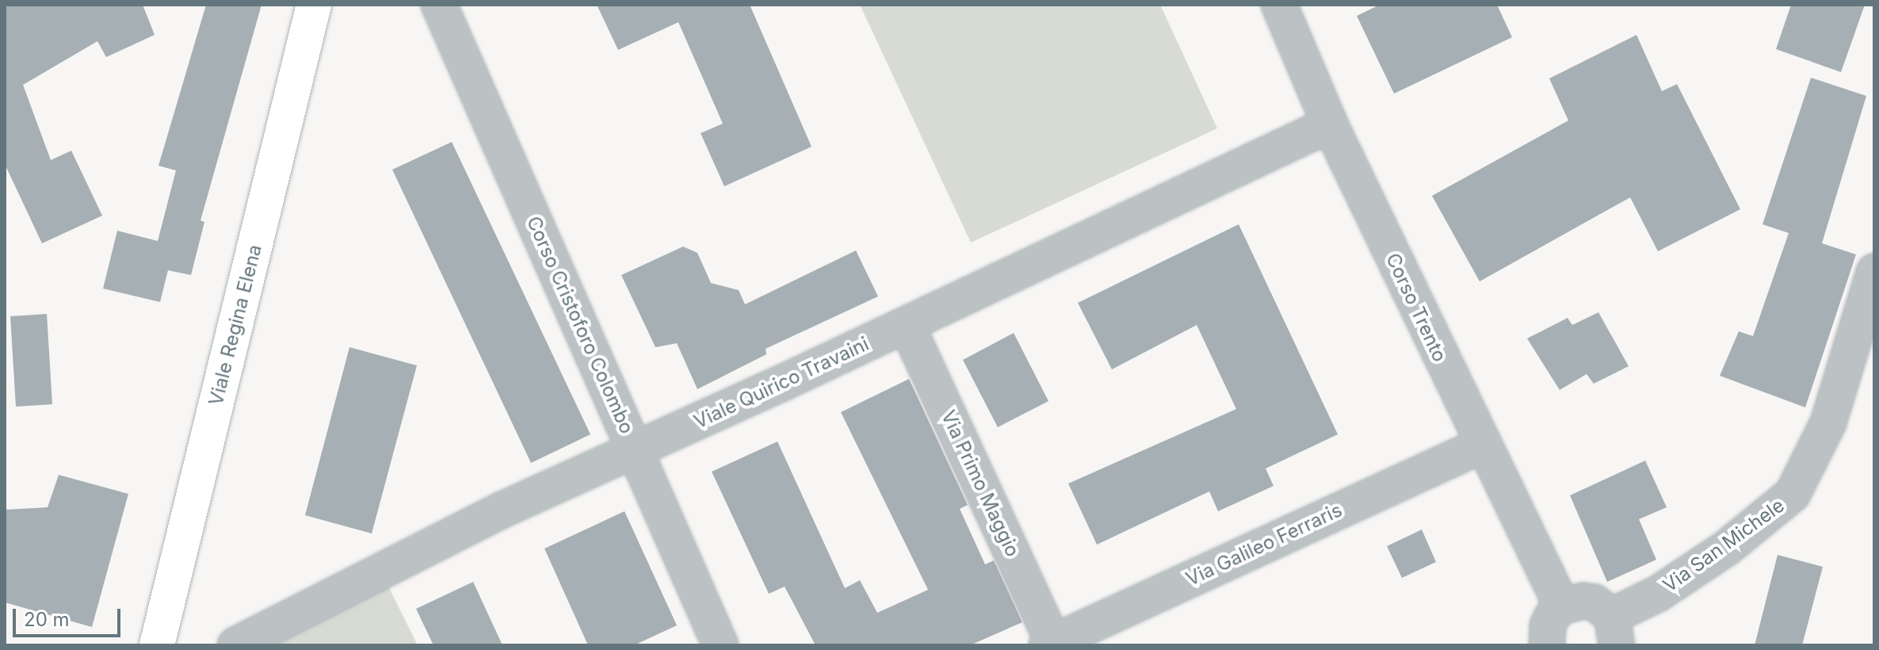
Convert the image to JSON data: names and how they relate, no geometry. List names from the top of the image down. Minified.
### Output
{"streets":{"main road":["Viale Regina Elena"],"street":["Corso Trento","Corso Cristoforo Colombo","Viale Quirico Travaini","Via Primo Maggio","Via Galileo Ferraris","Via San Michele"]},"crossings":[["Corso Trento","Viale Quirico Travaini"],["Corso Trento","Via Galileo Ferraris"],["Corso Cristoforo Colombo","Viale Quirico Travaini"],["Viale Quirico Travaini","Via Primo Maggio"],["Via Primo Maggio","Via Galileo Ferraris"]],"scale_bar":"20 m"}
